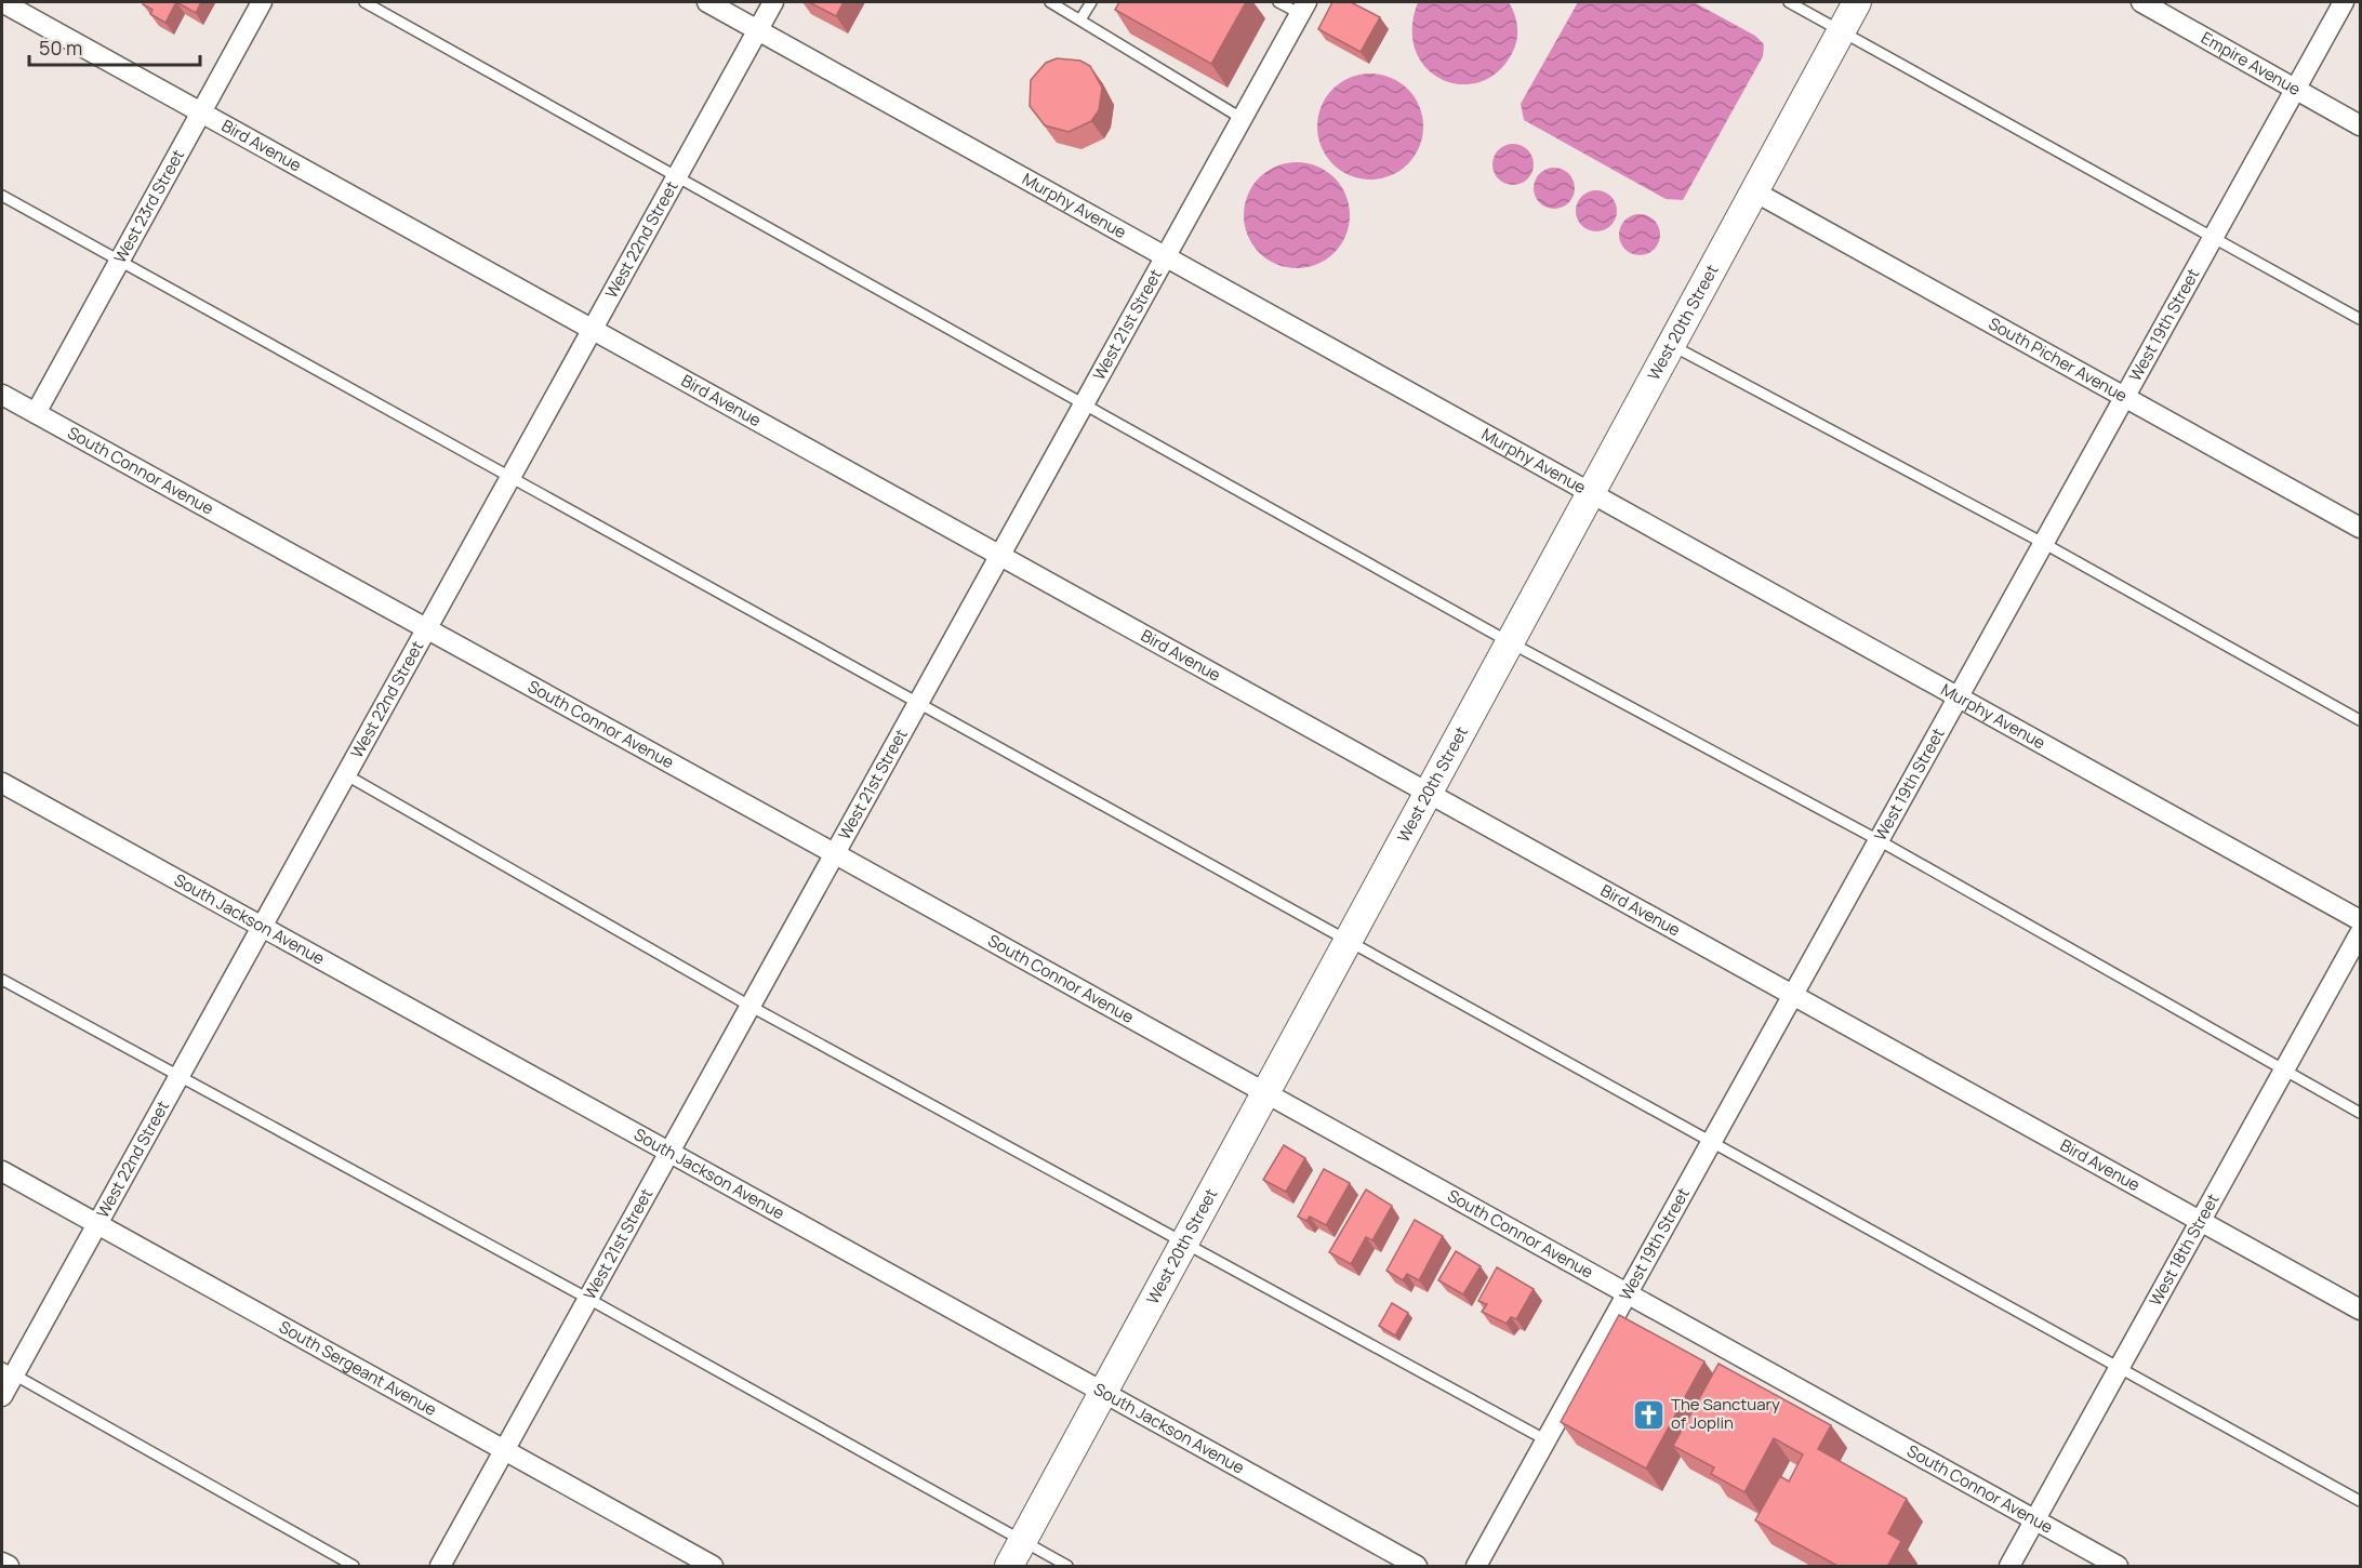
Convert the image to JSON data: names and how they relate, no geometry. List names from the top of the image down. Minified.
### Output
{"streets":{"main road":["West 20th Street"],"street":["Empire Avenue","Bird Avenue","Murphy Avenue","West 23rd Street","West 22nd Street","West 21st Street","West 19th Street","South Picher Avenue","South Connor Avenue","South Jackson Avenue","West 18th Street","South Sergeant Avenue"]},"crossings":[["Empire Avenue","West 19th Street"],["Bird Avenue","West 23rd Street"],["Bird Avenue","West 22nd Street"],["Bird Avenue","West 20th Street"],["Bird Avenue","West 21st Street"],["Bird Avenue","West 19th Street"],["Bird Avenue","West 18th Street"],["Murphy Avenue","West 22nd Street"],["Murphy Avenue","West 20th Street"],["Murphy Avenue","West 21st Street"],["Murphy Avenue","West 19th Street"],["West 23rd Street","South Connor Avenue"],["West 22nd Street","South Connor Avenue"],["West 22nd Street","South Jackson Avenue"],["West 22nd Street","South Sergeant Avenue"],["West 20th Street","South Picher Avenue"],["West 20th Street","South Connor Avenue"],["West 20th Street","South Jackson Avenue"],["West 21st Street","South Connor Avenue"],["West 21st Street","South Jackson Avenue"],["West 21st Street","South Sergeant Avenue"],["West 19th Street","South Picher Avenue"],["West 19th Street","South Connor Avenue"],["South Connor Avenue","West 18th Street"]],"places":{"church":["The Sanctuary of Joplin"]},"scale_bar":"50 m"}
